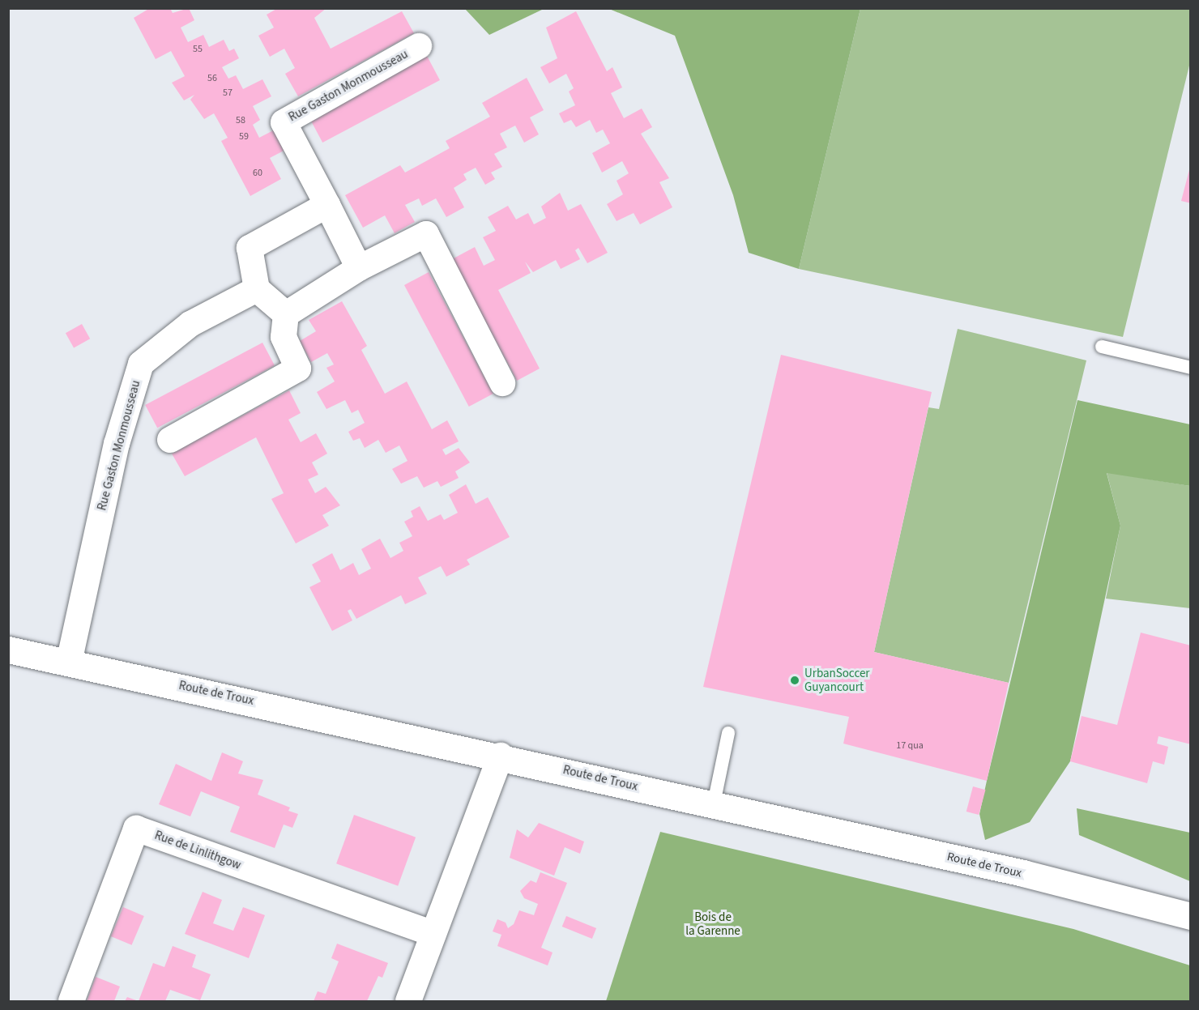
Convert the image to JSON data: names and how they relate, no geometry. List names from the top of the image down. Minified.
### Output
{"streets":{"street":["Rue Gaston Monmousseau","Route de Troux","Rue de Linlithgow"]},"crossings":[["Rue Gaston Monmousseau","Route de Troux"]],"parks":["Bois de la Garenne"],"places":["UrbanSoccer Guyancourt"],"house_numbers":["55","56","57","58","59","60","17 qua"]}
